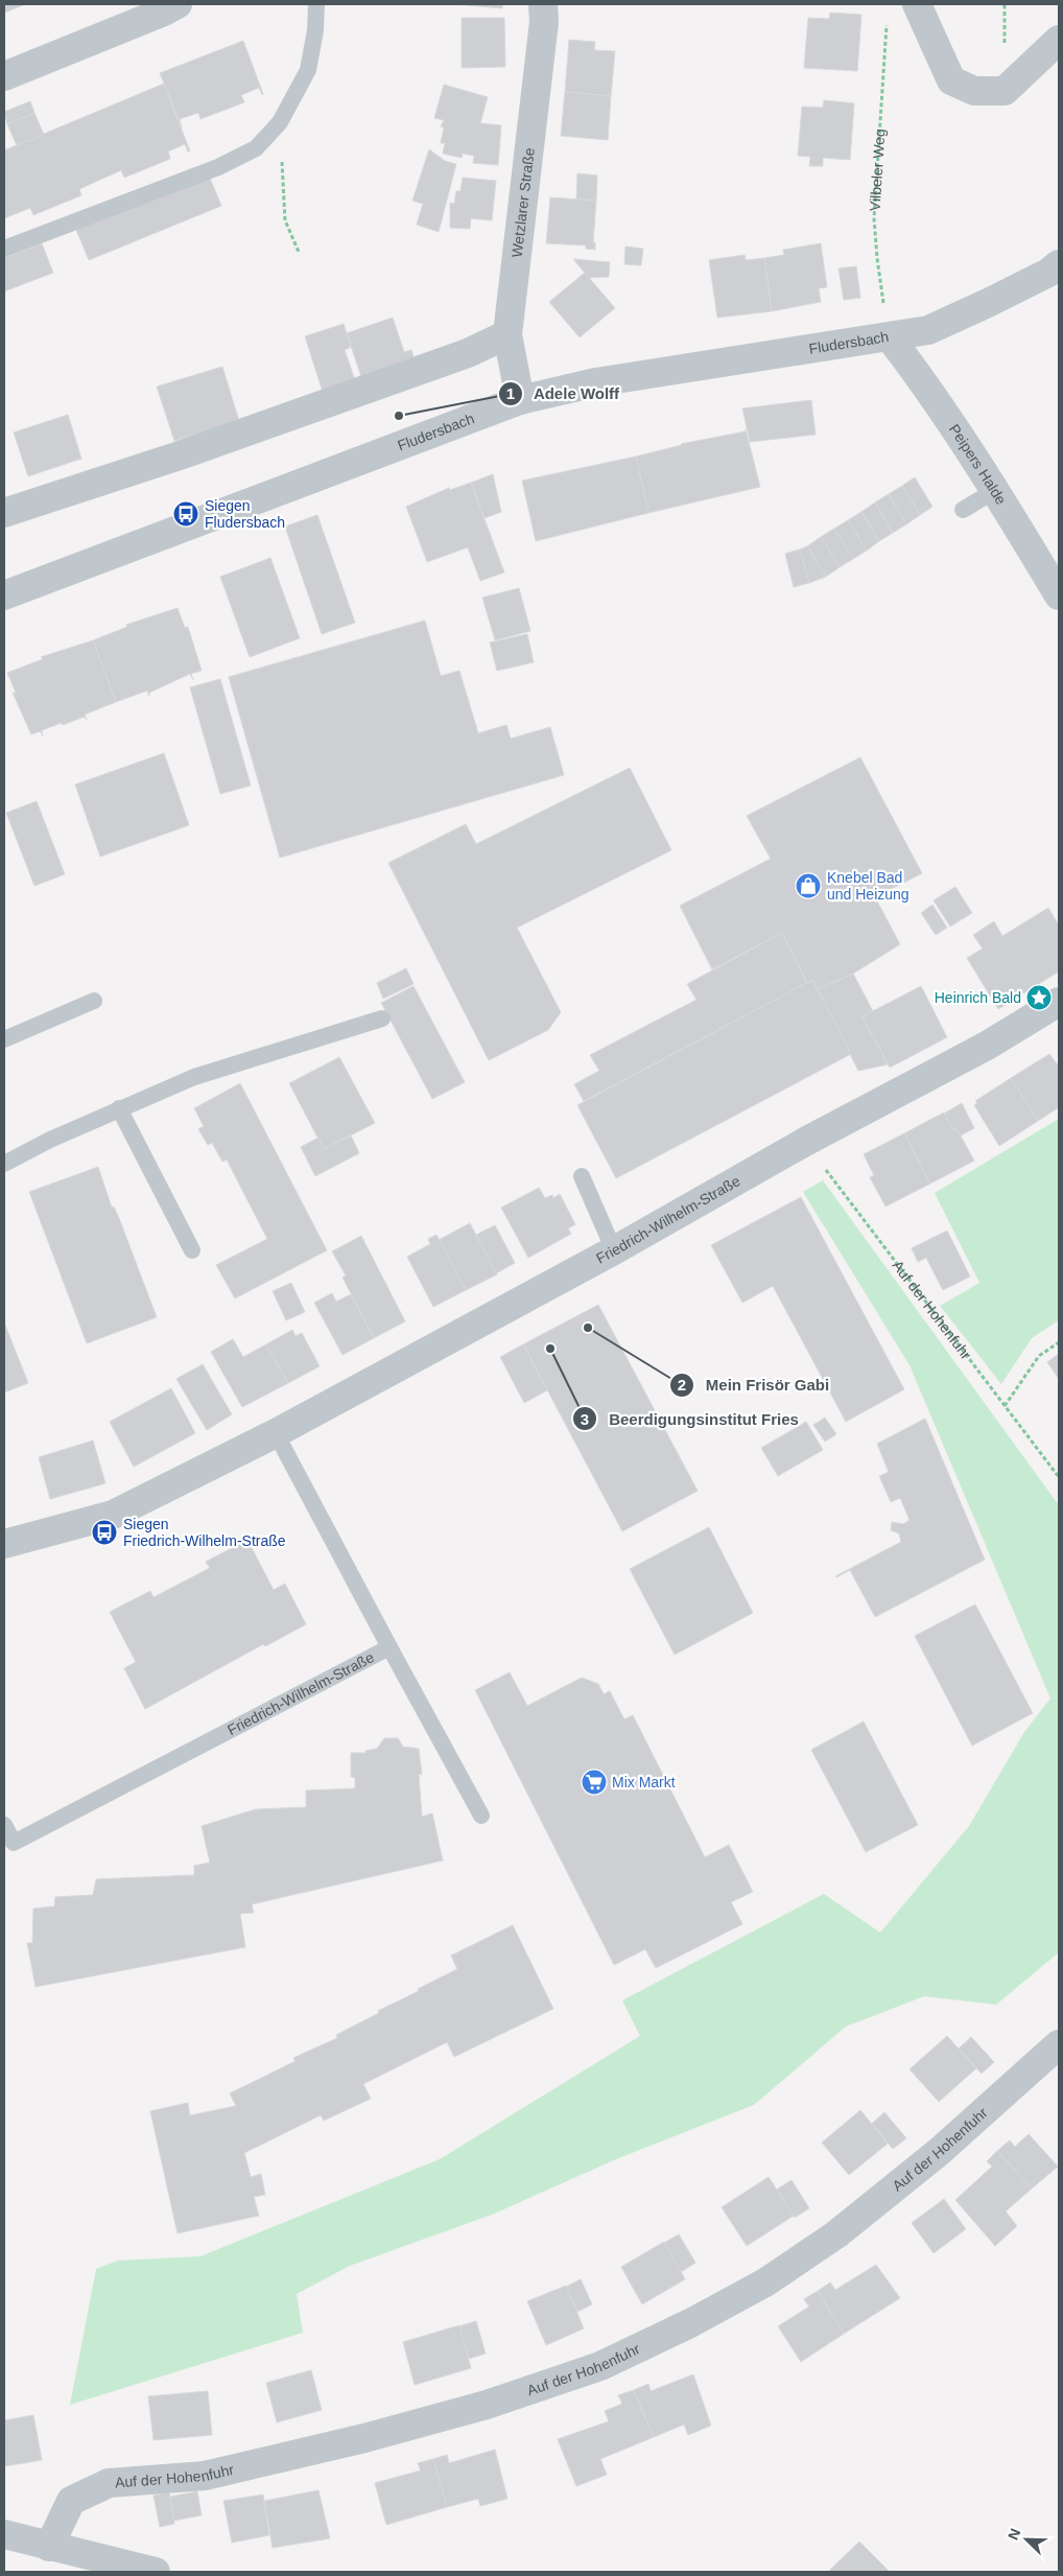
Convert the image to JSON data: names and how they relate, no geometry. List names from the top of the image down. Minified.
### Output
{"streets":{"street":["Wetzlarer Straße","Fludersbach","Peipers Halde","Friedrich-Wilhelm-Straße","Auf der Hohenfuhr"],"path":["Vilbeler Weg"]},"crossings":[["Vilbeler Weg","Fludersbach"],["Vilbeler Weg","Peipers Halde"],["Wetzlarer Straße","Fludersbach"],["Fludersbach","Peipers Halde"],["Friedrich-Wilhelm-Straße","Auf der Hohenfuhr"]],"places":{"other":["Adele Wolff","Mein Frisör Gabi","Beerdigungsinstitut Fries"],"bus stop":["Siegen Fludersbach","Siegen Friedrich-Wilhelm-Straße"],"shop":["Knebel Bad und Heizung"],"place":["Heinrich Bald"],"supermarket":["Mix Markt"]},"north":"top left"}
